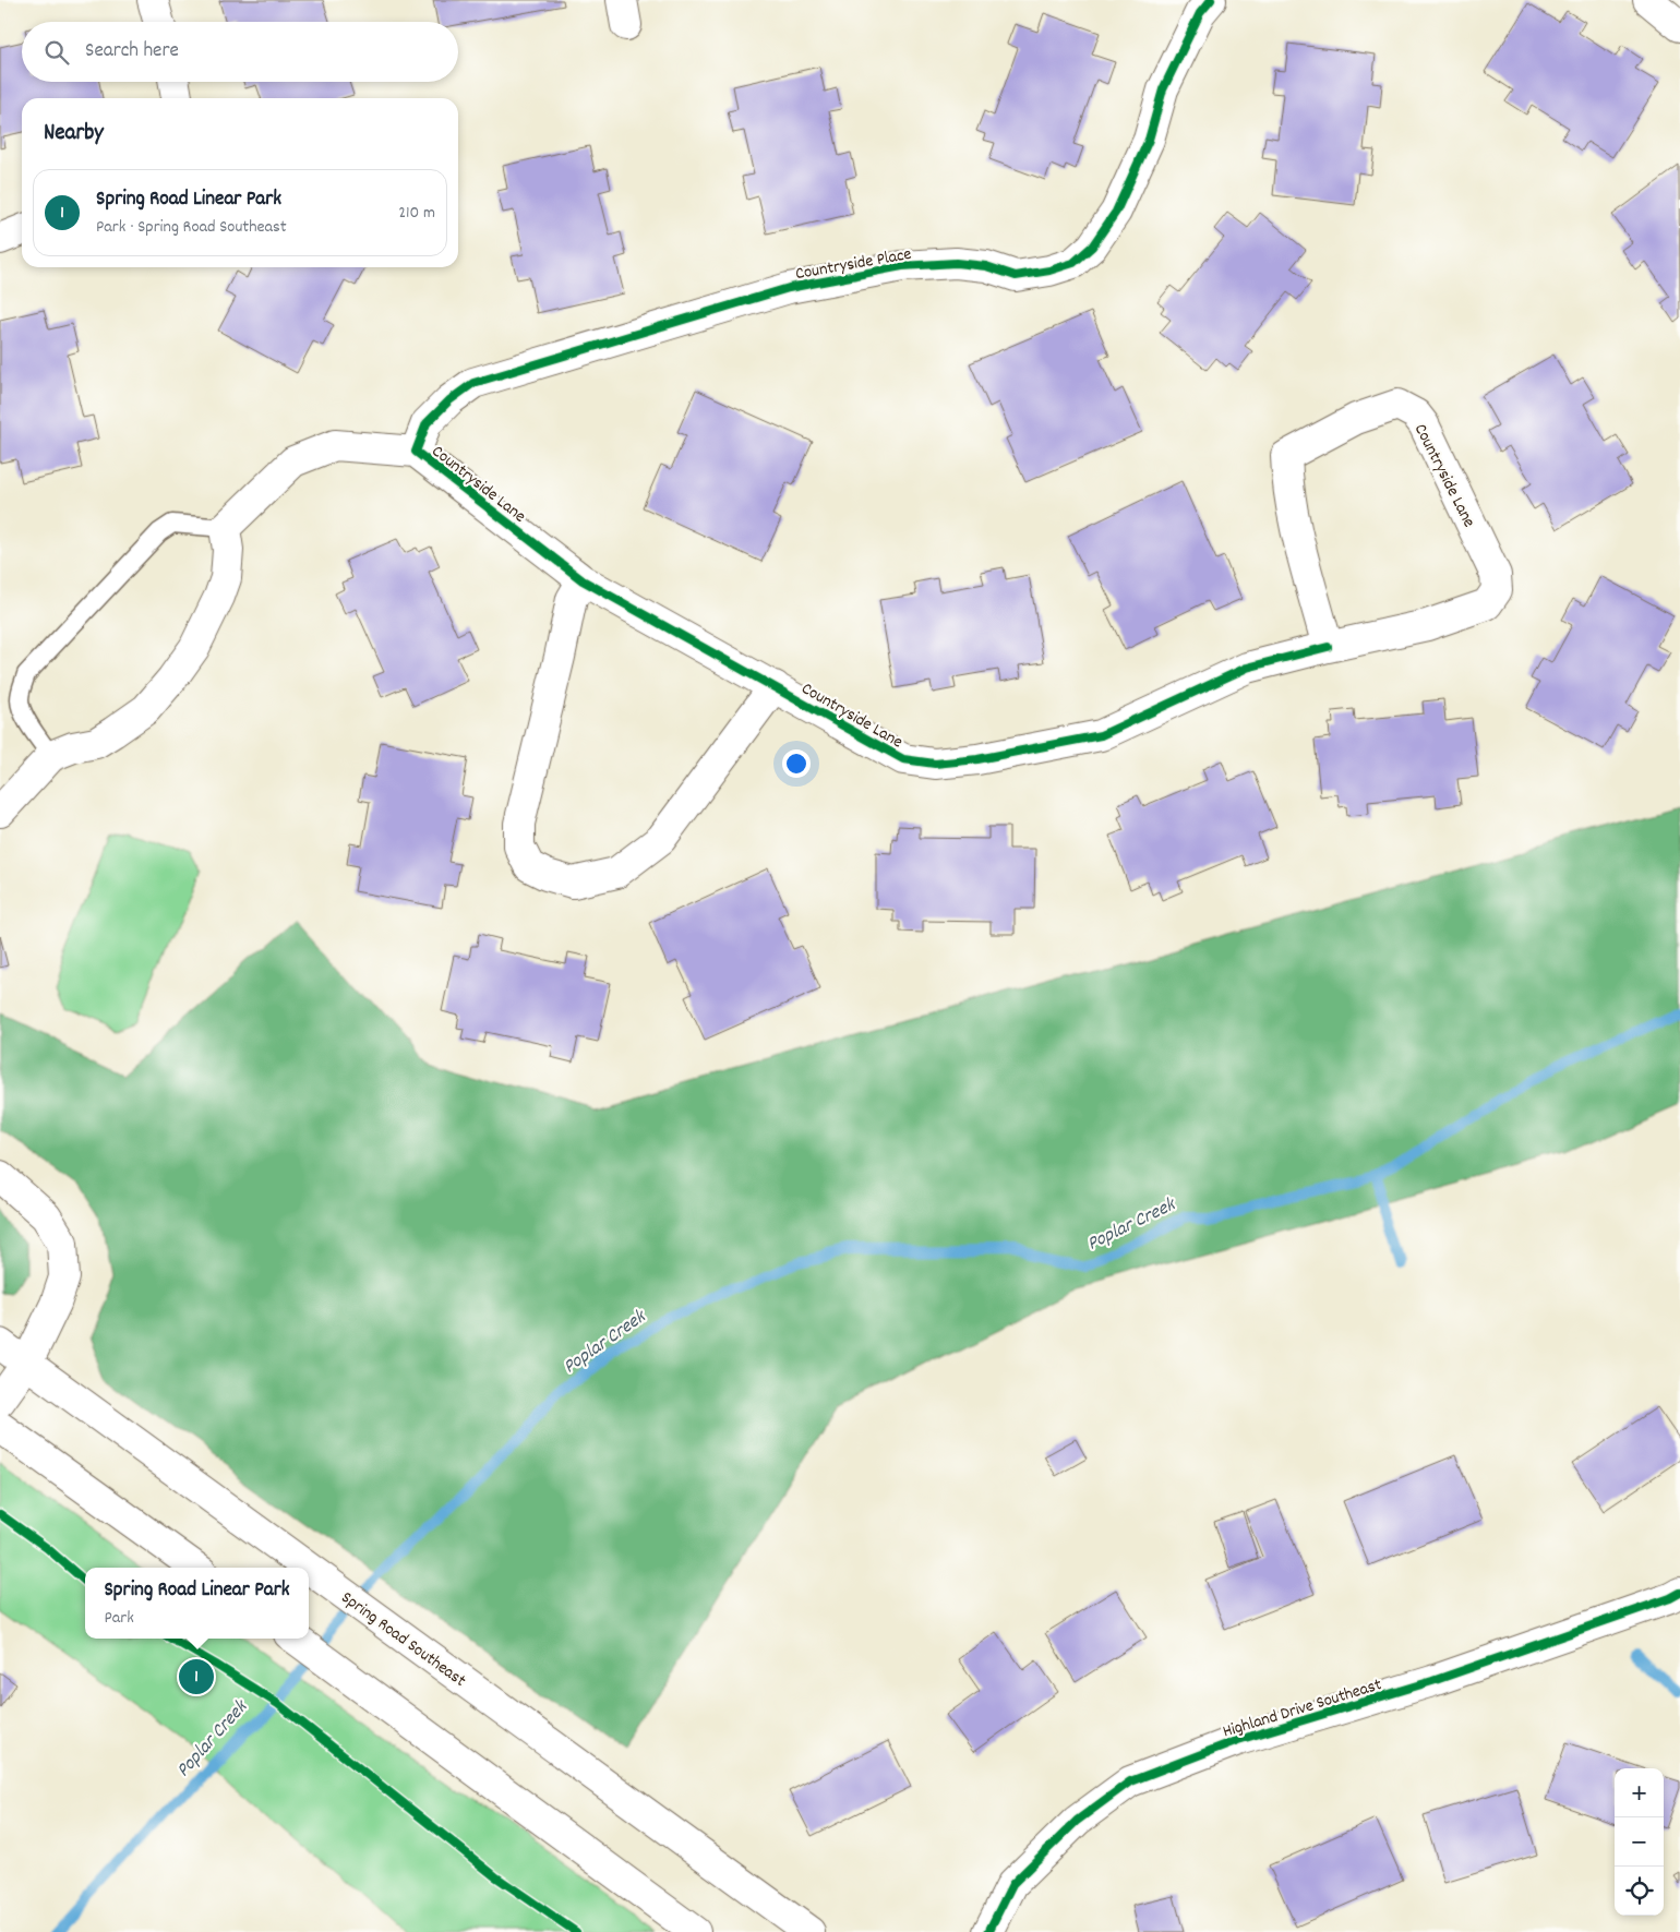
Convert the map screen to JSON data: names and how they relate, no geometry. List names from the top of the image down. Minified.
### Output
{"streets":{"street":["Countryside Place","Countryside Lane","Spring Road Southeast","Highland Drive Southeast"]},"crossings":[["Countryside Place","Countryside Lane"]],"water":["Poplar Creek"],"page":{"search":"Search here","heading":"Nearby","list":[{"mark":"1","name":"Spring Road Linear Park","note":"Park · Spring Road Southeast","value":"210 m"}],"popup":["Spring Road Linear Park","Park"],"pins":"1","map_buttons":["+","−"]}}
